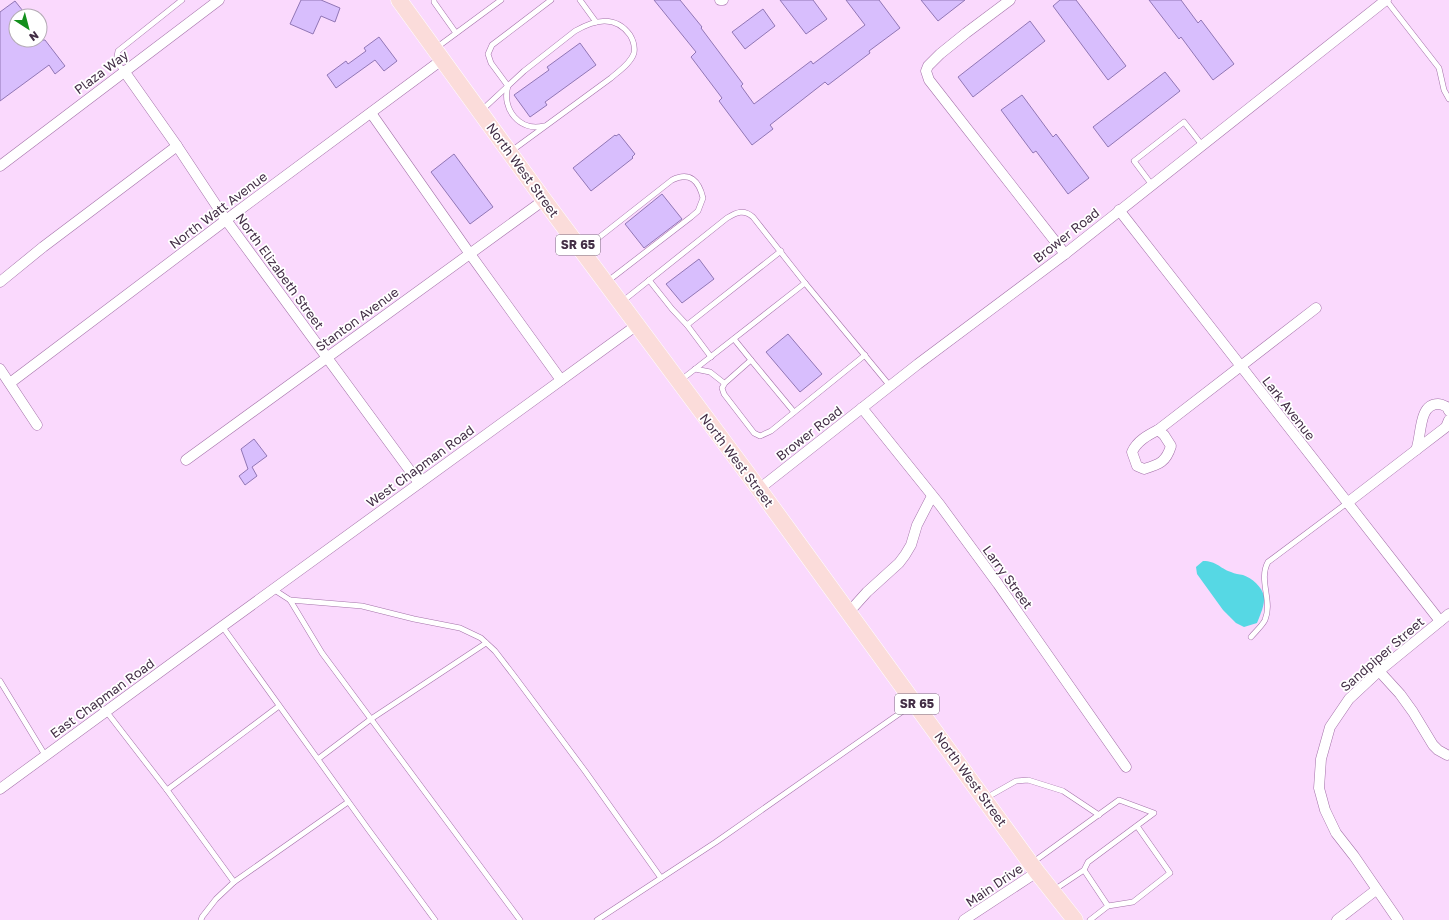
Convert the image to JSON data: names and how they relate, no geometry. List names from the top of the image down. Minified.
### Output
{"streets":{"main road":["North West Street","SR 65"],"street":["Plaza Way","North Watt Avenue","Brower Road","North Elizabeth Street","Stanton Avenue","Lark Avenue","West Chapman Road","Larry Street","Sandpiper Street","East Chapman Road","Main Drive"]},"crossings":[["Plaza Way","North Elizabeth Street"],["North West Street","North Watt Avenue"],["North West Street","Brower Road"],["North West Street","Stanton Avenue"],["North West Street","West Chapman Road"],["North West Street","Main Drive"],["North Watt Avenue","North Elizabeth Street"],["Brower Road","Lark Avenue"],["Brower Road","Larry Street"],["North Elizabeth Street","Stanton Avenue"],["North Elizabeth Street","West Chapman Road"],["Lark Avenue","Sandpiper Street"],["West Chapman Road","East Chapman Road"]],"north":"bottom right"}
